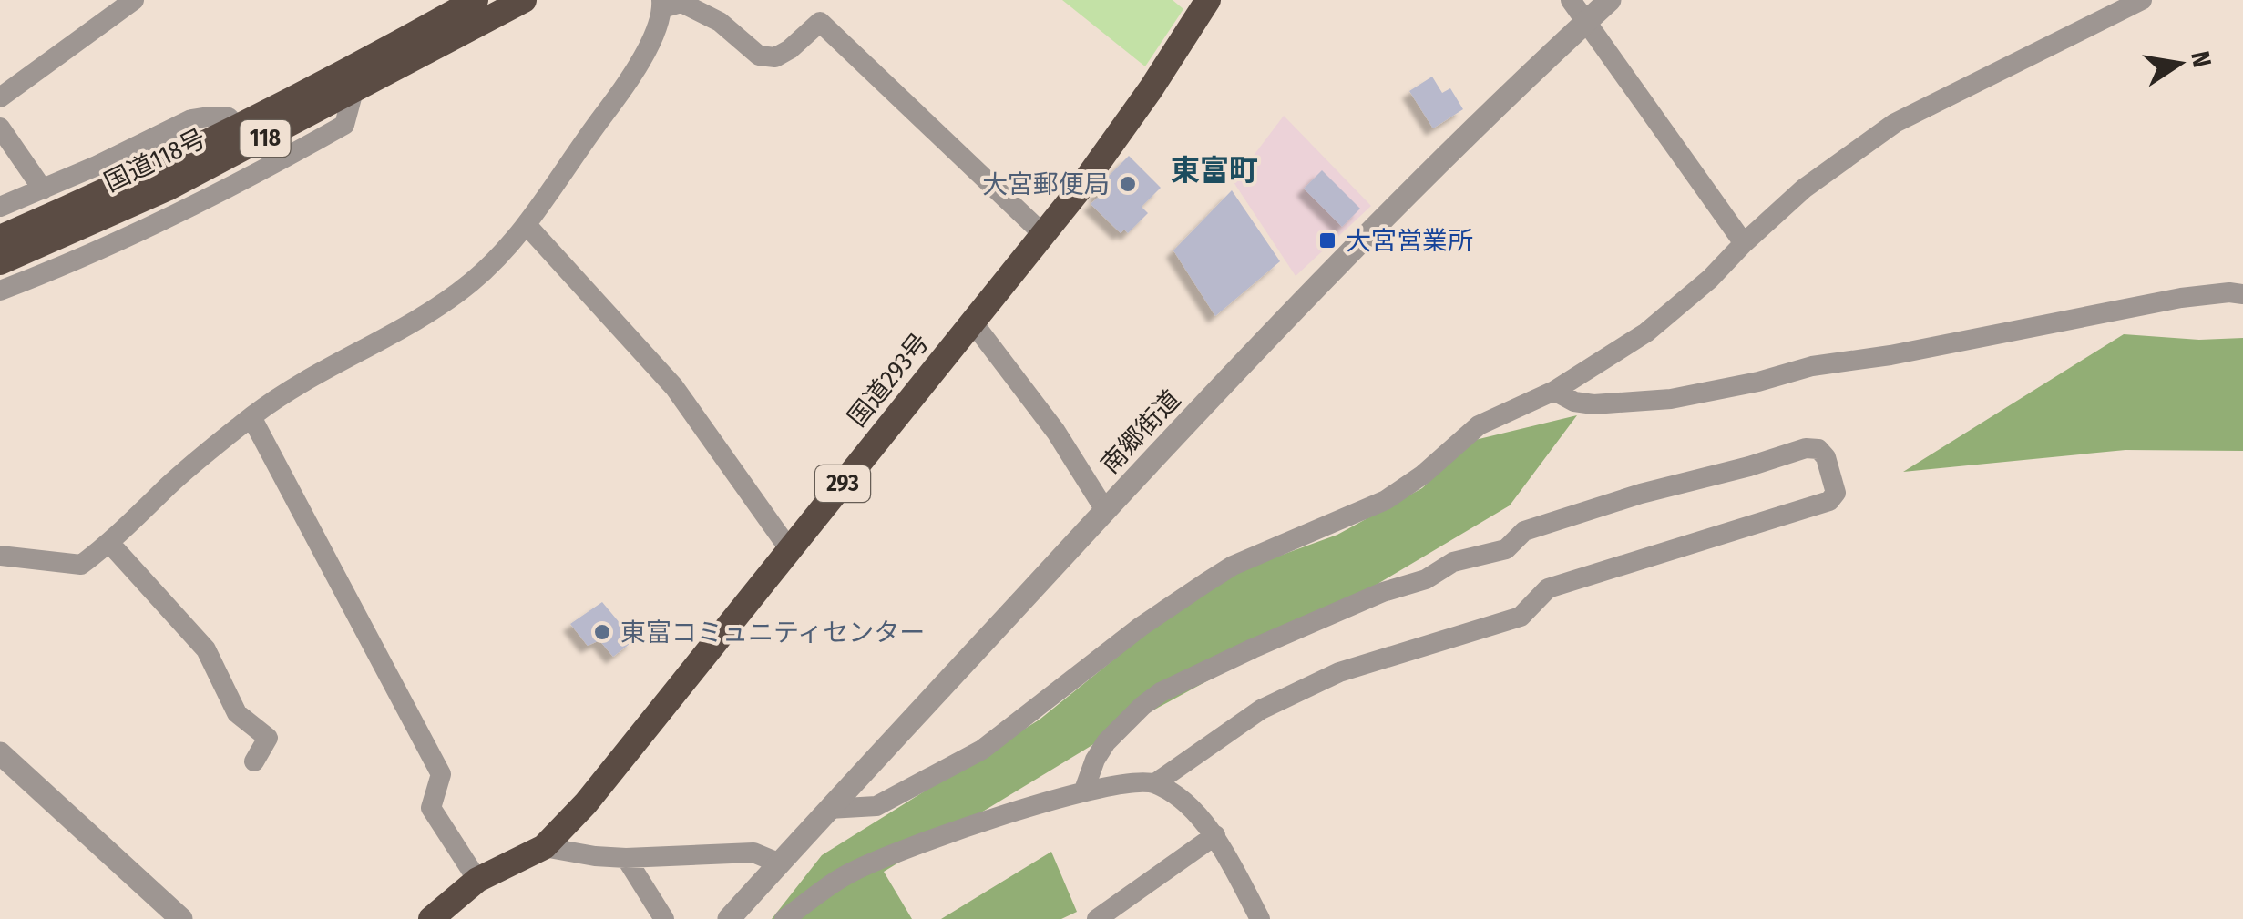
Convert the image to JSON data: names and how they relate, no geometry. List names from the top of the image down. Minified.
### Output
{"streets":{"highway":["118","国道118号","国道293号","293"],"street":["南郷街道"]},"districts":["東富町"],"places":{"other":["大宮郵便局","東富コミュニティセンター"],"transit":["大宮営業所"]},"north":"right"}
